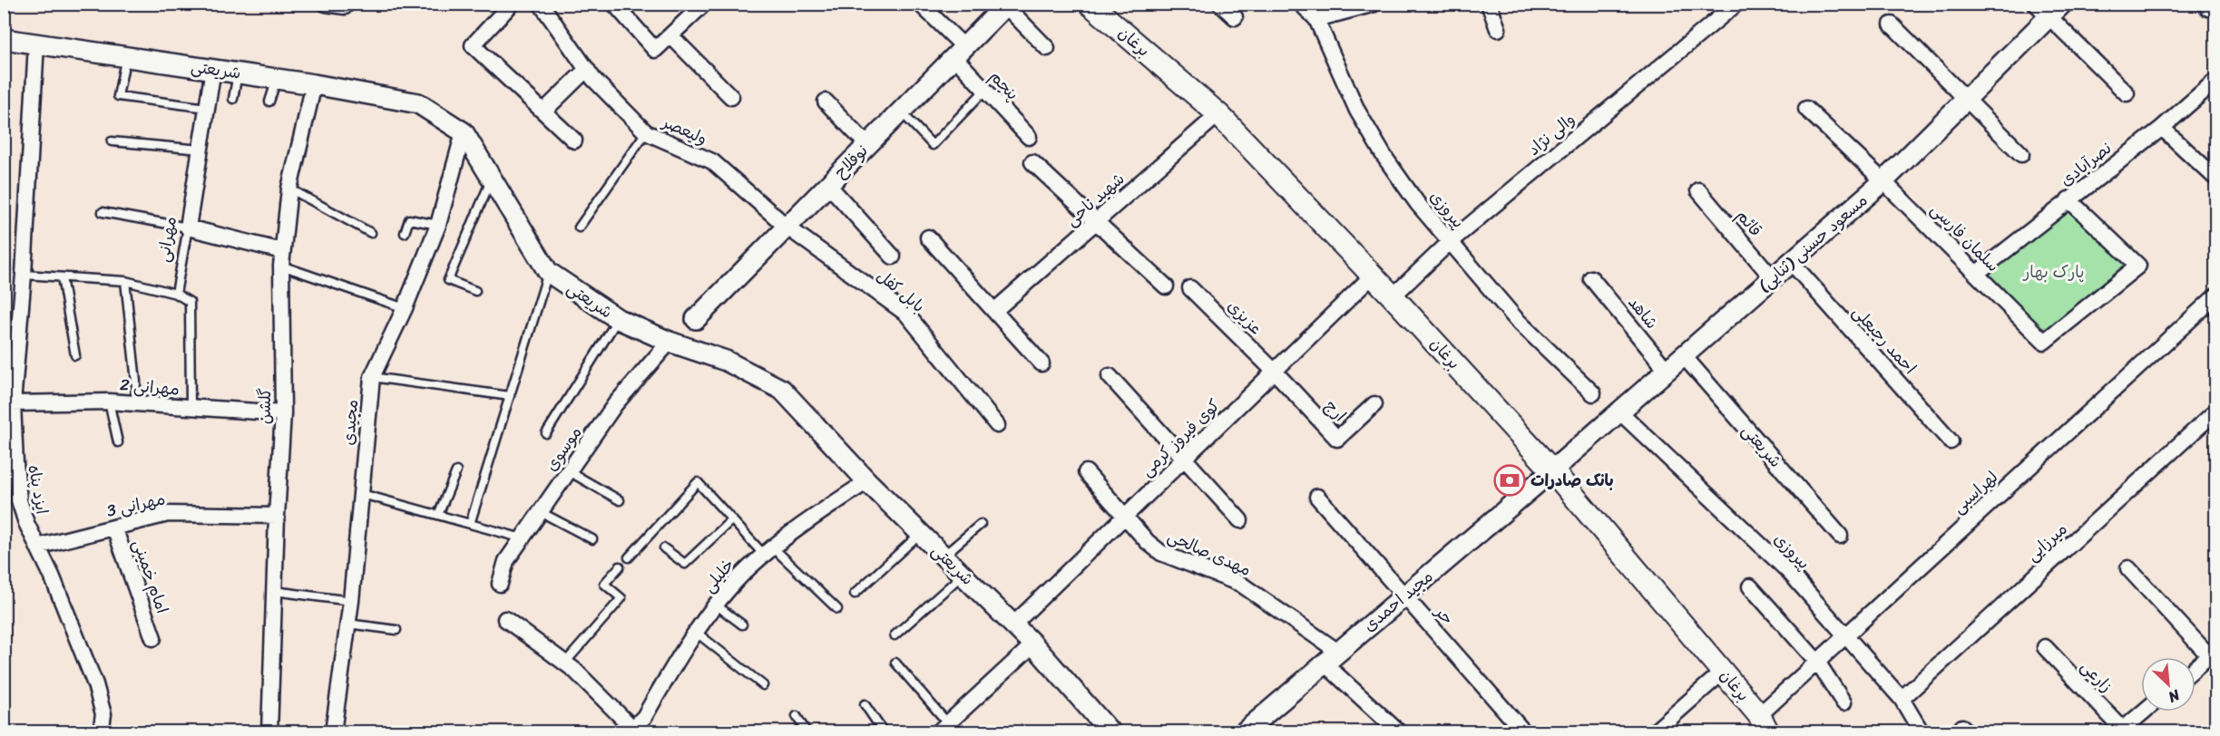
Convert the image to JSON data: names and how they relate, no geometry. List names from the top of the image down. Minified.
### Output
{"streets":{"main road":["برغان"],"street":["شریعتی","پنجم","ولیعصر","والی نژاد","نوفلاح","نصرآبادی","شهید ناحی","پیروزی","قائم","سلمان فارسی","مهرانی","مسعود حسنی (ثنایی)","بابل کفل","شاهد","عزیزی","احمد رجبعلی","مهرانی 2","گلشن","ارج","مجیدی","کوی فیروز کرمی","موسوی","ایزد پناه","لهراسبی","مهرانی 3","میرزایی","مهدی صالحی","خلیلی","امام خمینی","مجید احمدی","حر","زارعی"]},"crossings":[["برغان","والی نژاد"],["برغان","شهید ناحی"],["برغان","مسعود حسنی (ثنایی)"],["برغان","کوی فیروز کرمی"],["برغان","لهراسبی"],["برغان","مجید احمدی"],["شریعتی","مهرانی"],["شریعتی","مسعود حسنی (ثنایی)"],["شریعتی","گلشن"],["شریعتی","مجیدی"],["شریعتی","کوی فیروز کرمی"],["شریعتی","موسوی"],["شریعتی","ایزد پناه"],["شریعتی","خلیلی"],["پنجم","نوفلاح"],["ولیعصر","نوفلاح"],["ولیعصر","بابل کفل"],["والی نژاد","پیروزی"],["نوفلاح","بابل کفل"],["نصرآبادی","سلمان فارسی"],["پیروزی","مسعود حسنی (ثنایی)"],["پیروزی","لهراسبی"],["پیروزی","میرزایی"],["قائم","مسعود حسنی (ثنایی)"],["سلمان فارسی","مسعود حسنی (ثنایی)"],["مسعود حسنی (ثنایی)","شاهد"],["مسعود حسنی (ثنایی)","احمد رجبعلی"],["مسعود حسنی (ثنایی)","مجید احمدی"],["عزیزی","ارج"],["عزیزی","کوی فیروز کرمی"],["مهرانی 2","گلشن"],["مهرانی 2","ایزد پناه"],["گلشن","مهرانی 3"],["ارج","کوی فیروز کرمی"],["کوی فیروز کرمی","مهدی صالحی"],["ایزد پناه","مهرانی 3"],["مهرانی 3","امام خمینی"],["مهدی صالحی","مجید احمدی"],["مجید احمدی","حر"]],"parks":["پارک‌ بهار"],"places":{"bank":["بانک صادرات"]},"north":"bottom right"}
